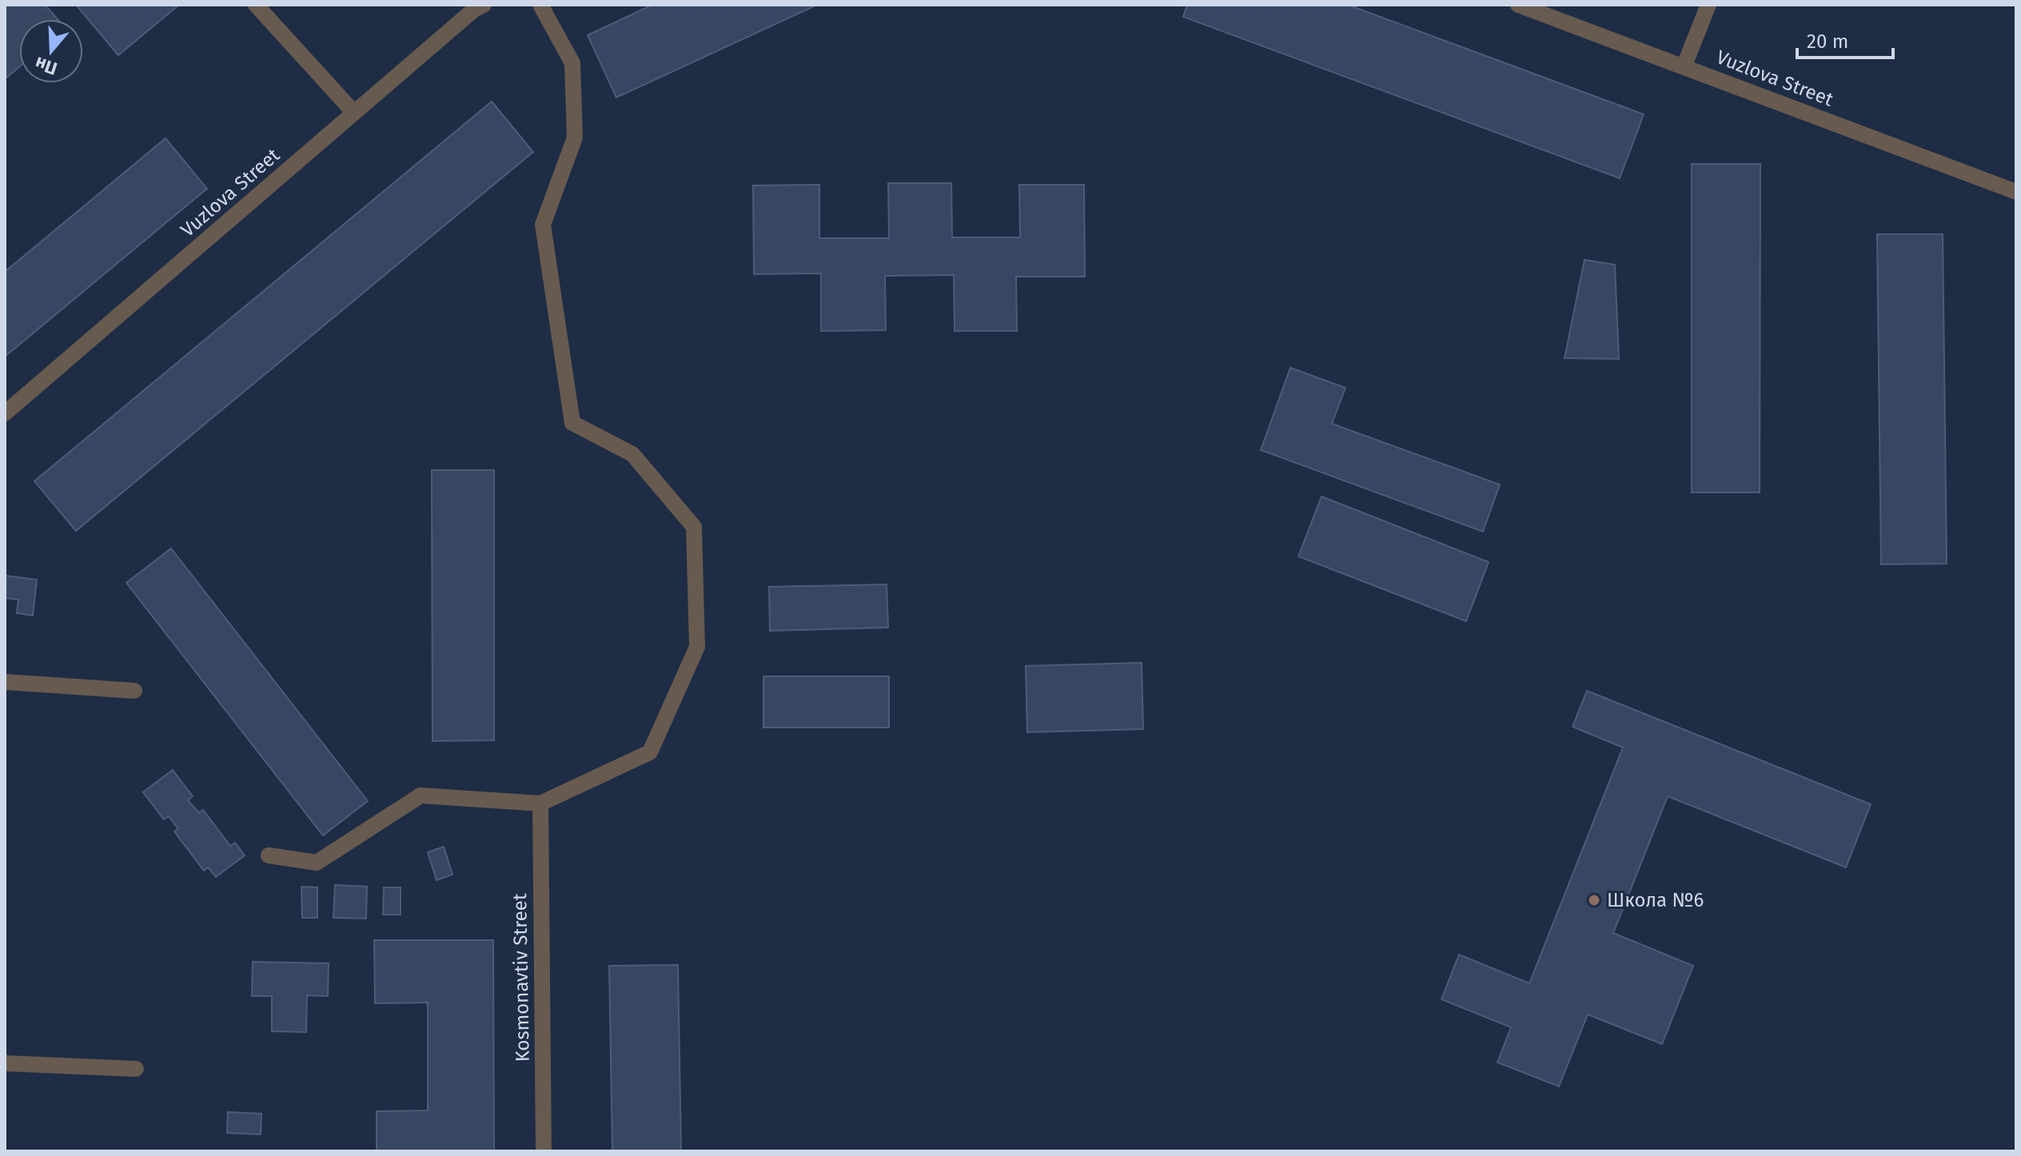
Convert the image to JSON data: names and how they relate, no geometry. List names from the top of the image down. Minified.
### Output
{"streets":{"street":["Vuzlova Street","Kosmonavtiv Street"]},"places":["Школа №6"],"scale_bar":"20 m","north":"bottom"}
